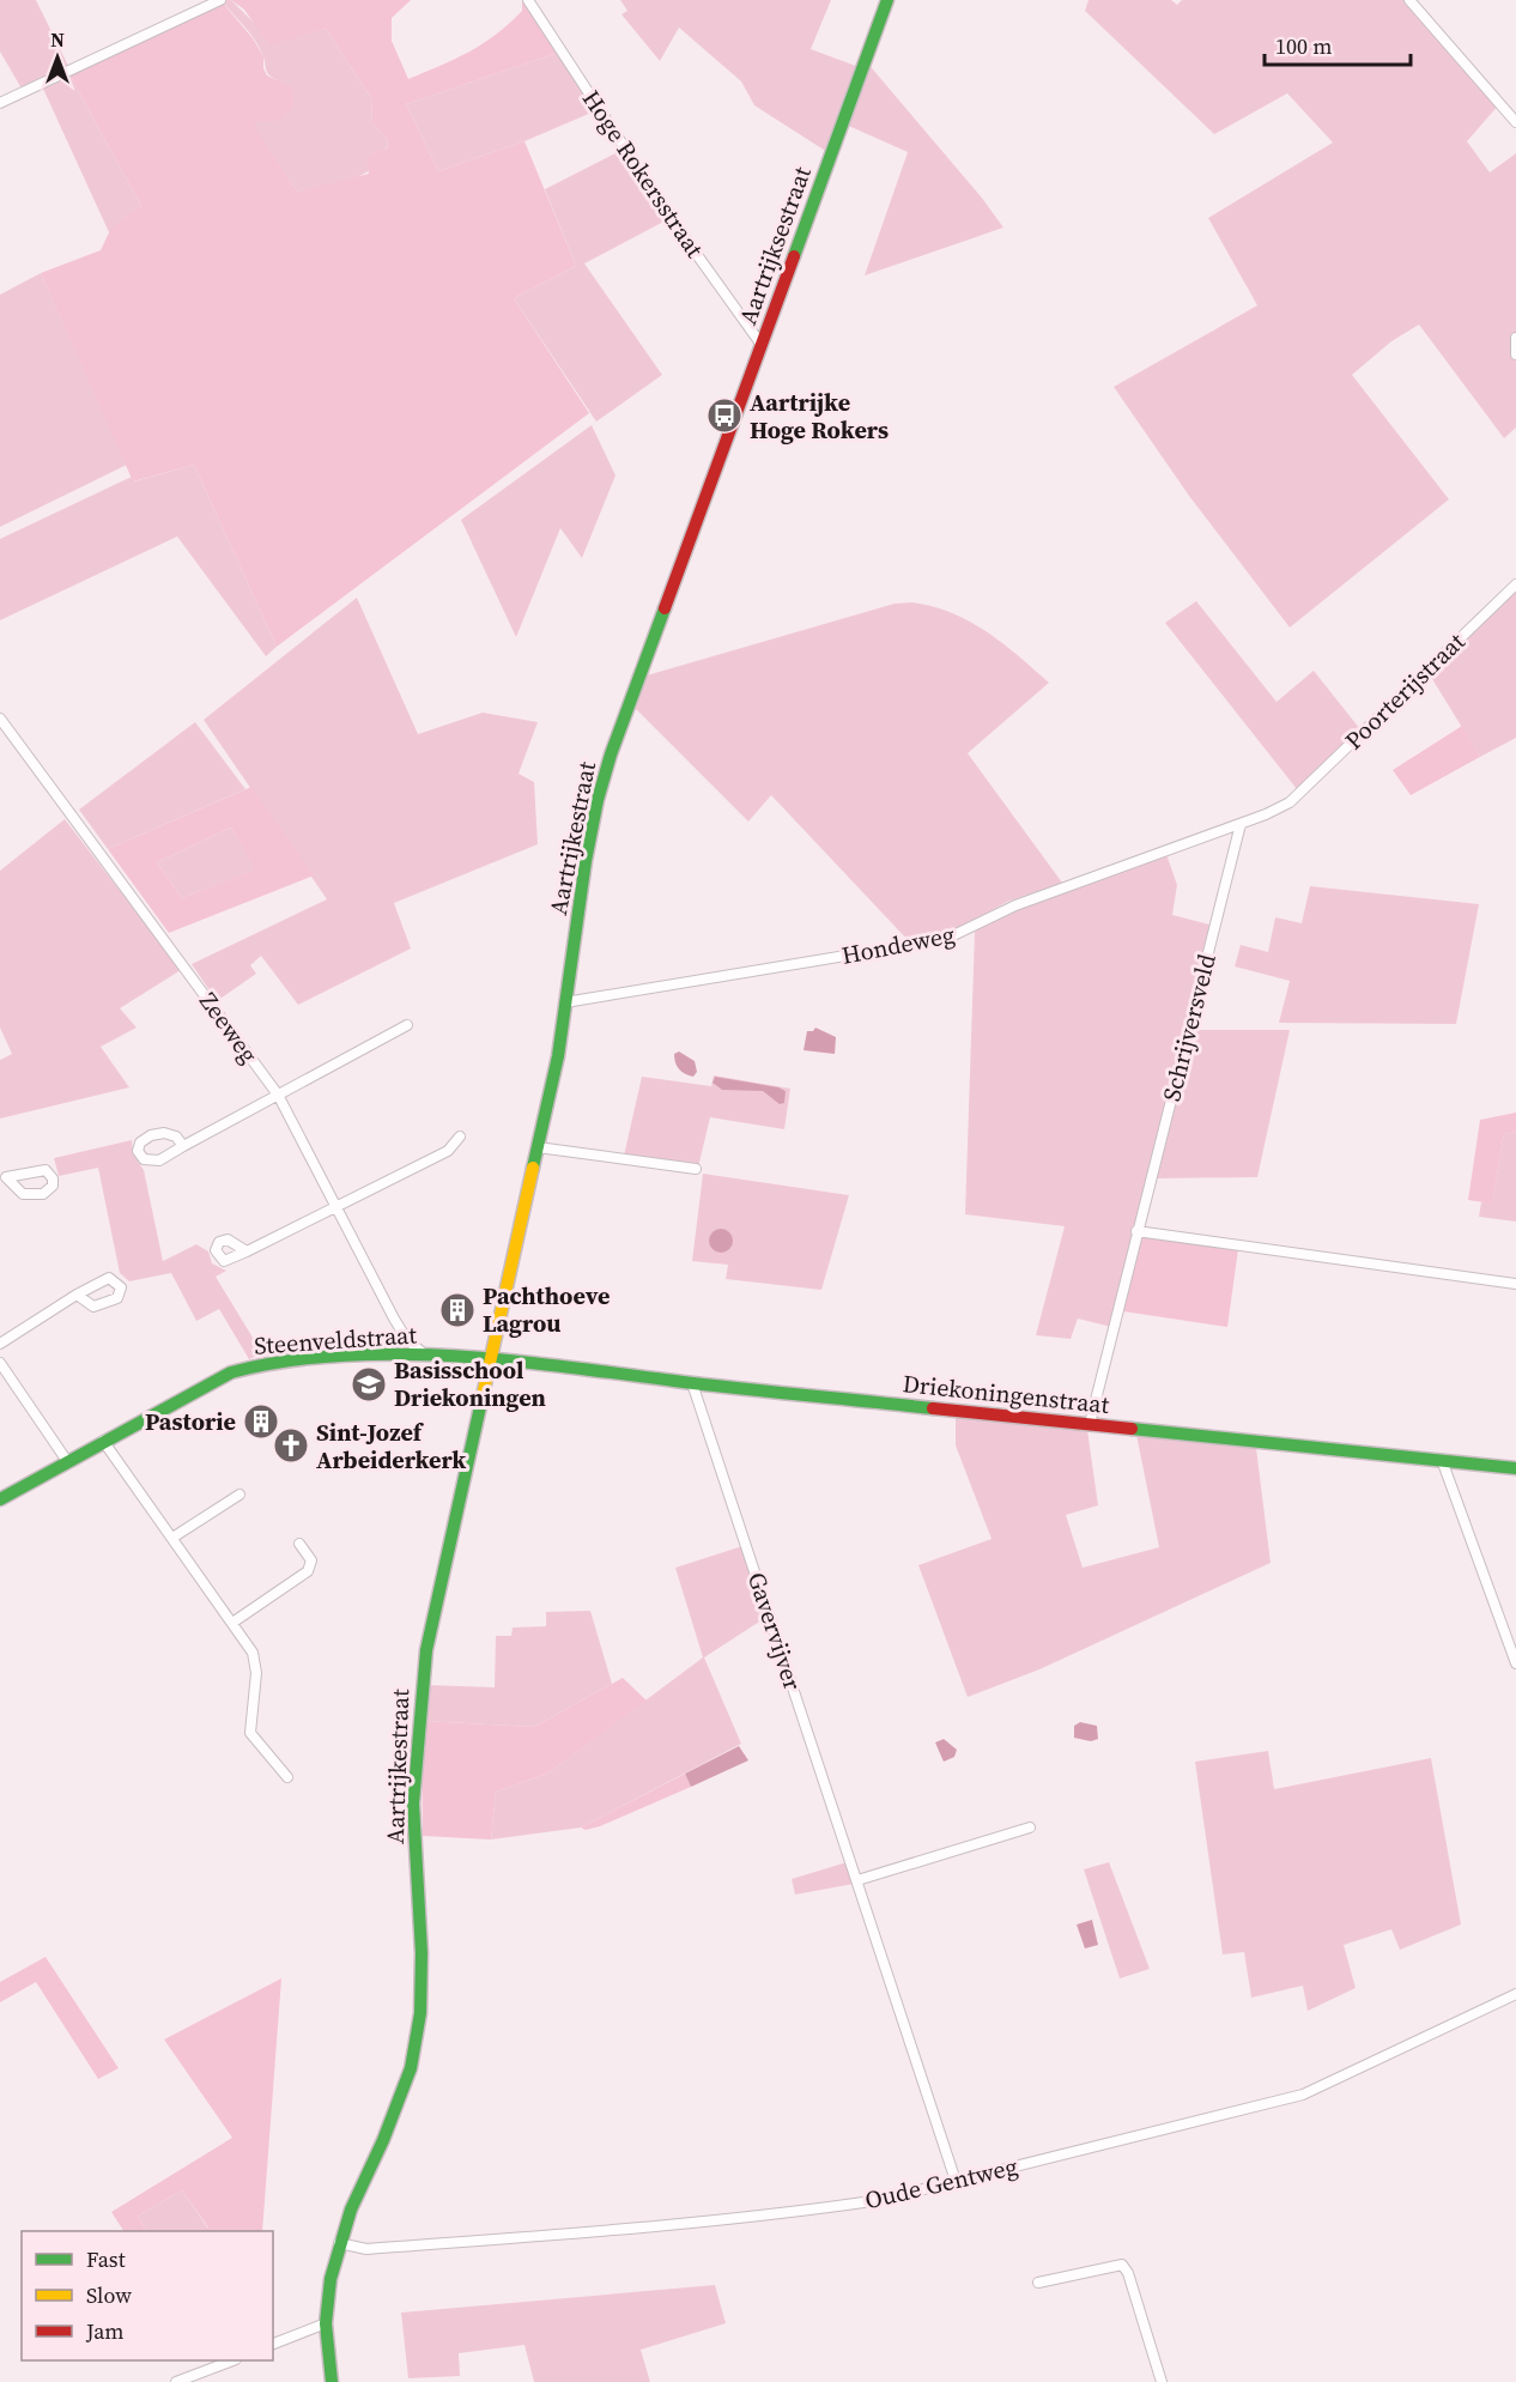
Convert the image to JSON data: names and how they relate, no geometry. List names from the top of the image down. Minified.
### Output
{"streets":{"street":["Hoge Rokersstraat","Aartrijksestraat","Poorterijstraat","Aartrijkestraat","Hondeweg","Zeeweg","Schrijversveld","Steenveldstraat","Driekoningenstraat","Gavervijver","Oude Gentweg"]},"crossings":[["Hoge Rokersstraat","Aartrijksestraat"],["Aartrijksestraat","Aartrijkestraat"],["Poorterijstraat","Hondeweg"],["Aartrijkestraat","Hondeweg"],["Aartrijkestraat","Steenveldstraat"],["Aartrijkestraat","Driekoningenstraat"],["Aartrijkestraat","Oude Gentweg"],["Hondeweg","Schrijversveld"],["Zeeweg","Steenveldstraat"],["Schrijversveld","Driekoningenstraat"],["Steenveldstraat","Driekoningenstraat"],["Driekoningenstraat","Gavervijver"],["Gavervijver","Oude Gentweg"]],"places":{"bus stop":["Aartrijke Hoge Rokers"],"building":["Pachthoeve Lagrou","Pastorie"],"school or university":["Basisschool Driekoningen"],"church":["Sint-Jozef Arbeiderkerk"]},"legend":["Fast","Slow","Jam"],"scale_bar":"100 m","north":"top"}
